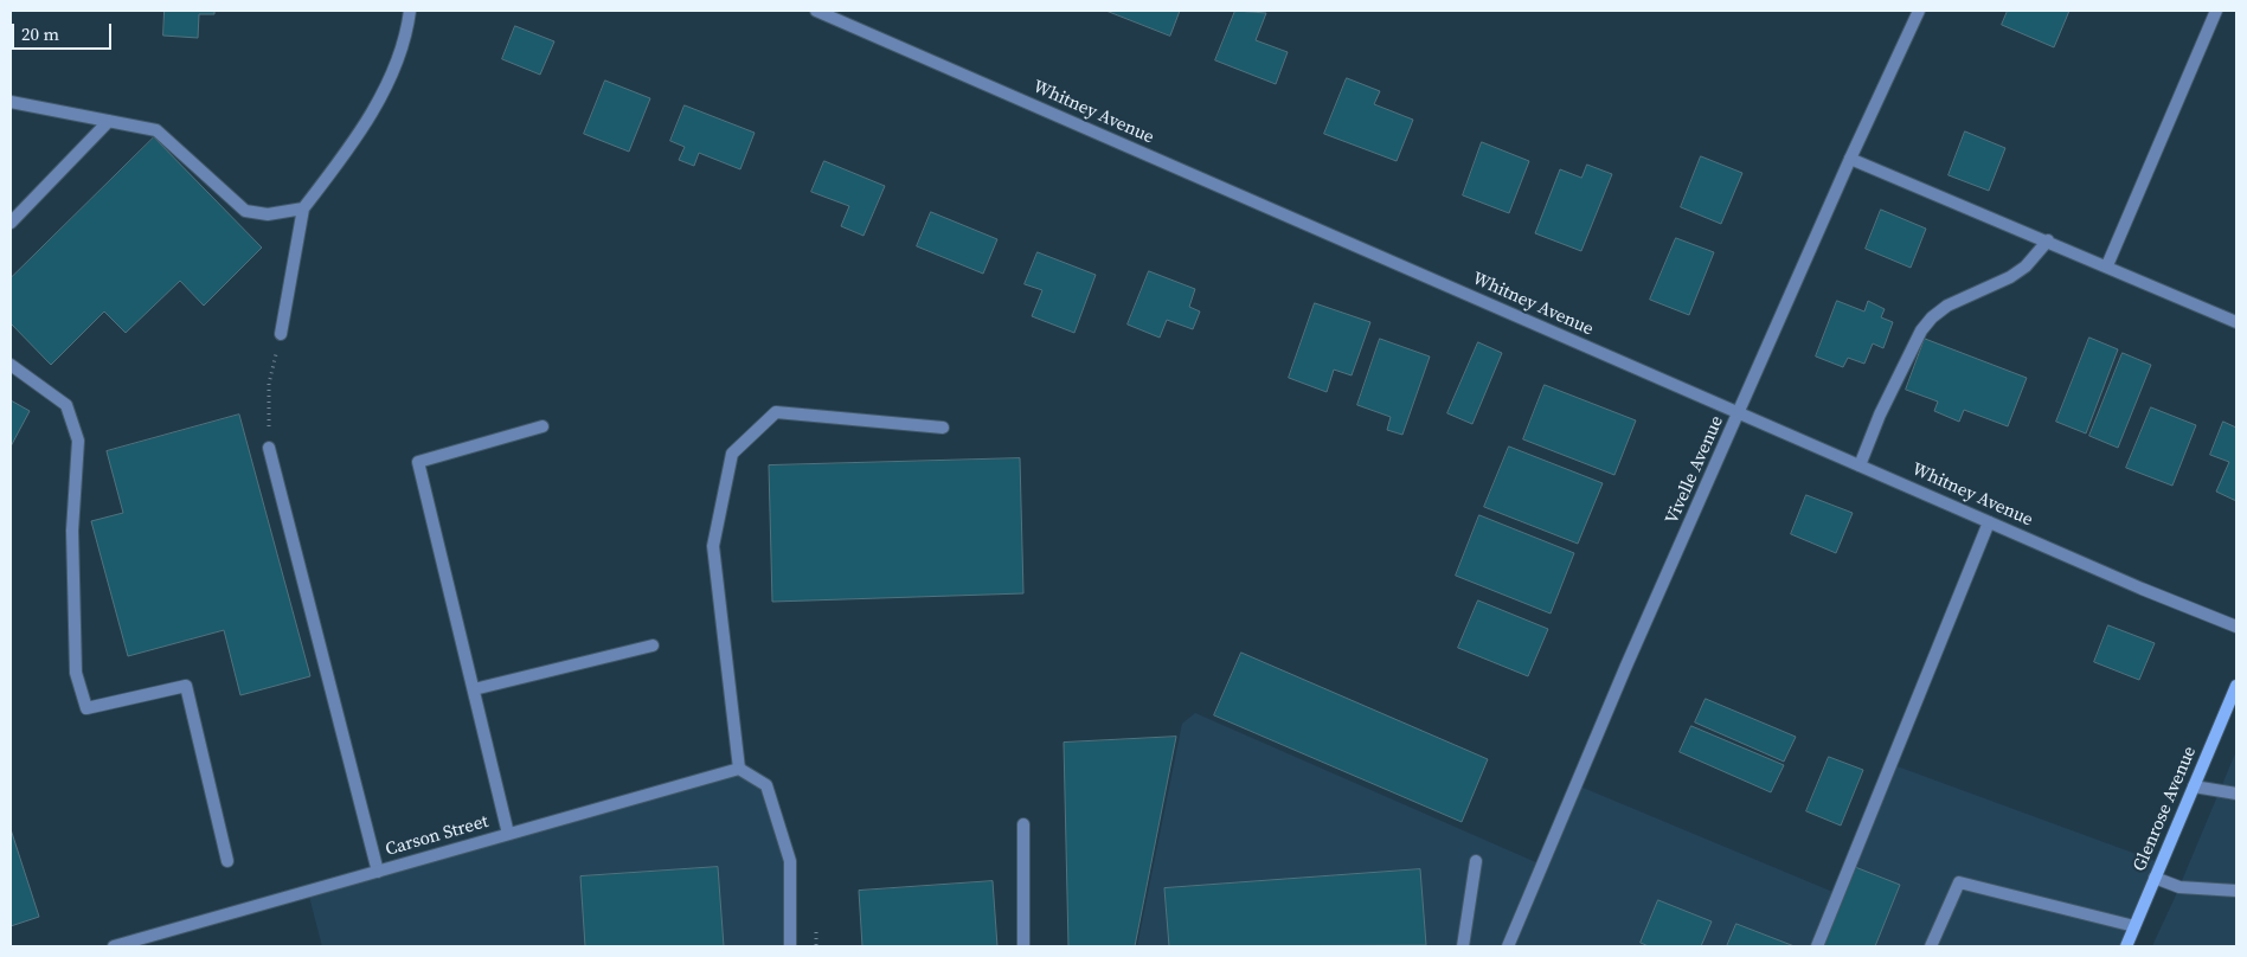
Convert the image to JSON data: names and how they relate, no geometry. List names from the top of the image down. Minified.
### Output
{"streets":{"street":["Whitney Avenue","Vivelle Avenue","Glenrose Avenue","Carson Street"]},"crossings":[["Whitney Avenue","Vivelle Avenue"]],"scale_bar":"20 m"}
